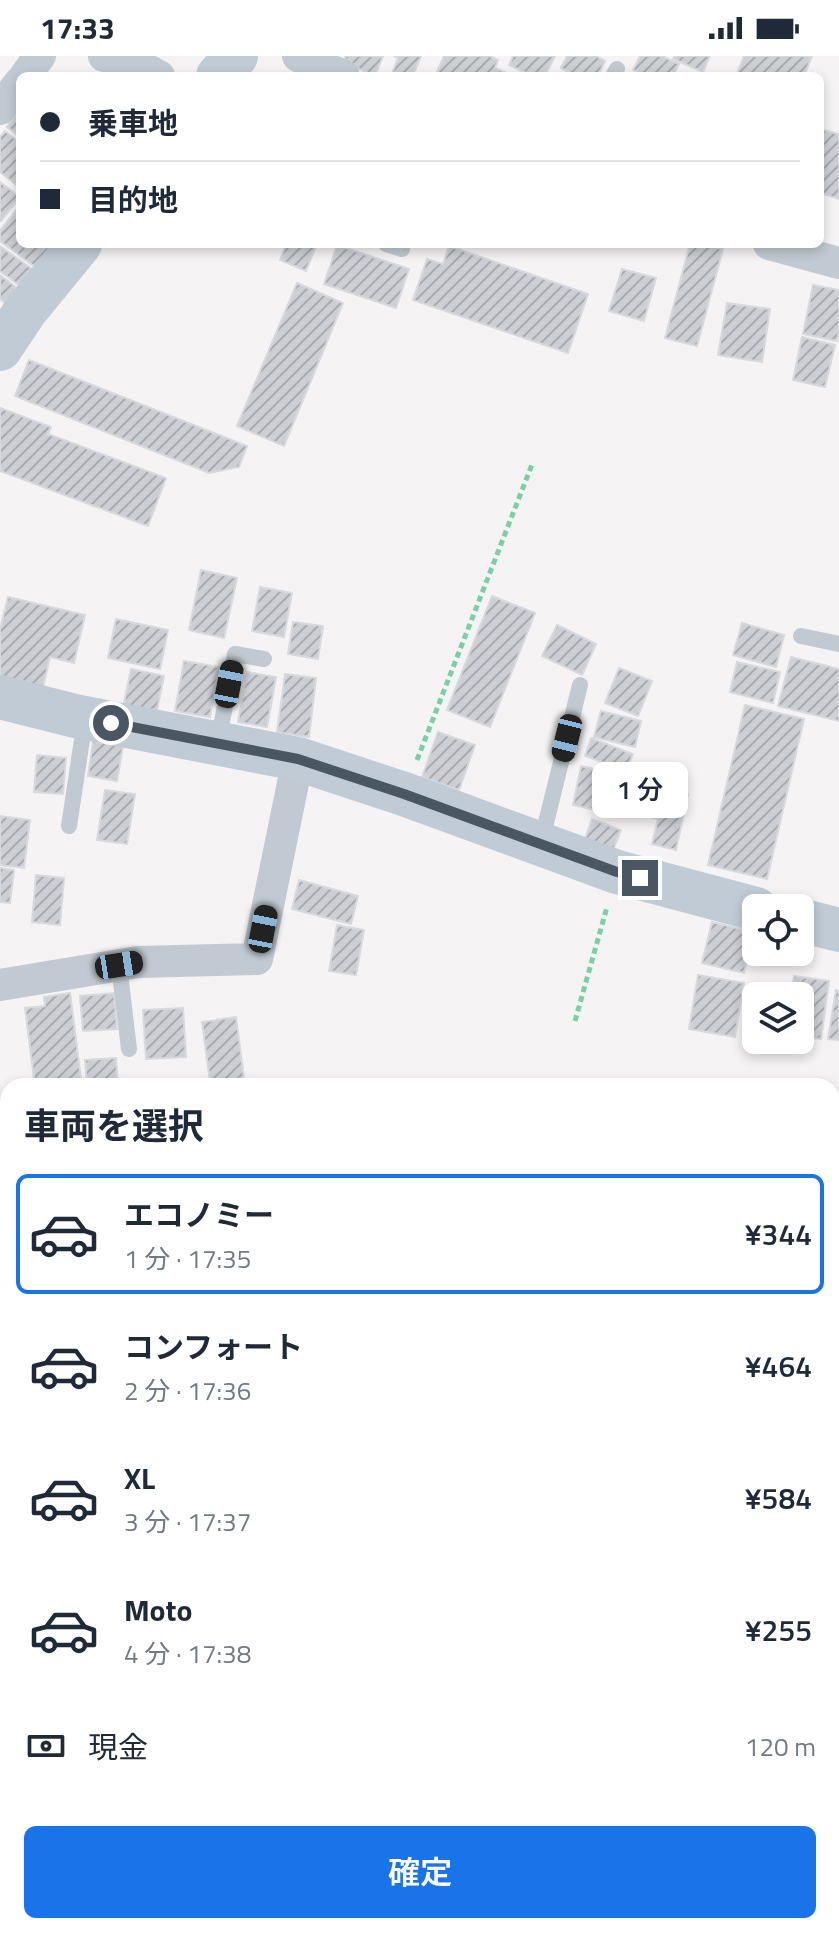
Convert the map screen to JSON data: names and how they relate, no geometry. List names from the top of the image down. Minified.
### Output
{"page":{"status":"17:33","banner":["乗車地","目的地"],"bubble":"1 分","heading":"車両を選択","list":[{"name":"エコノミー","note":"1 分 · 17:35","value":"¥344"},{"name":"コンフォート","note":"2 分 · 17:36","value":"¥464"},{"name":"XL","note":"3 分 · 17:37","value":"¥584"},{"name":"Moto","note":"4 分 · 17:38","value":"¥255"}],"pay":["現金","120 m"],"buttons":"確定"}}
